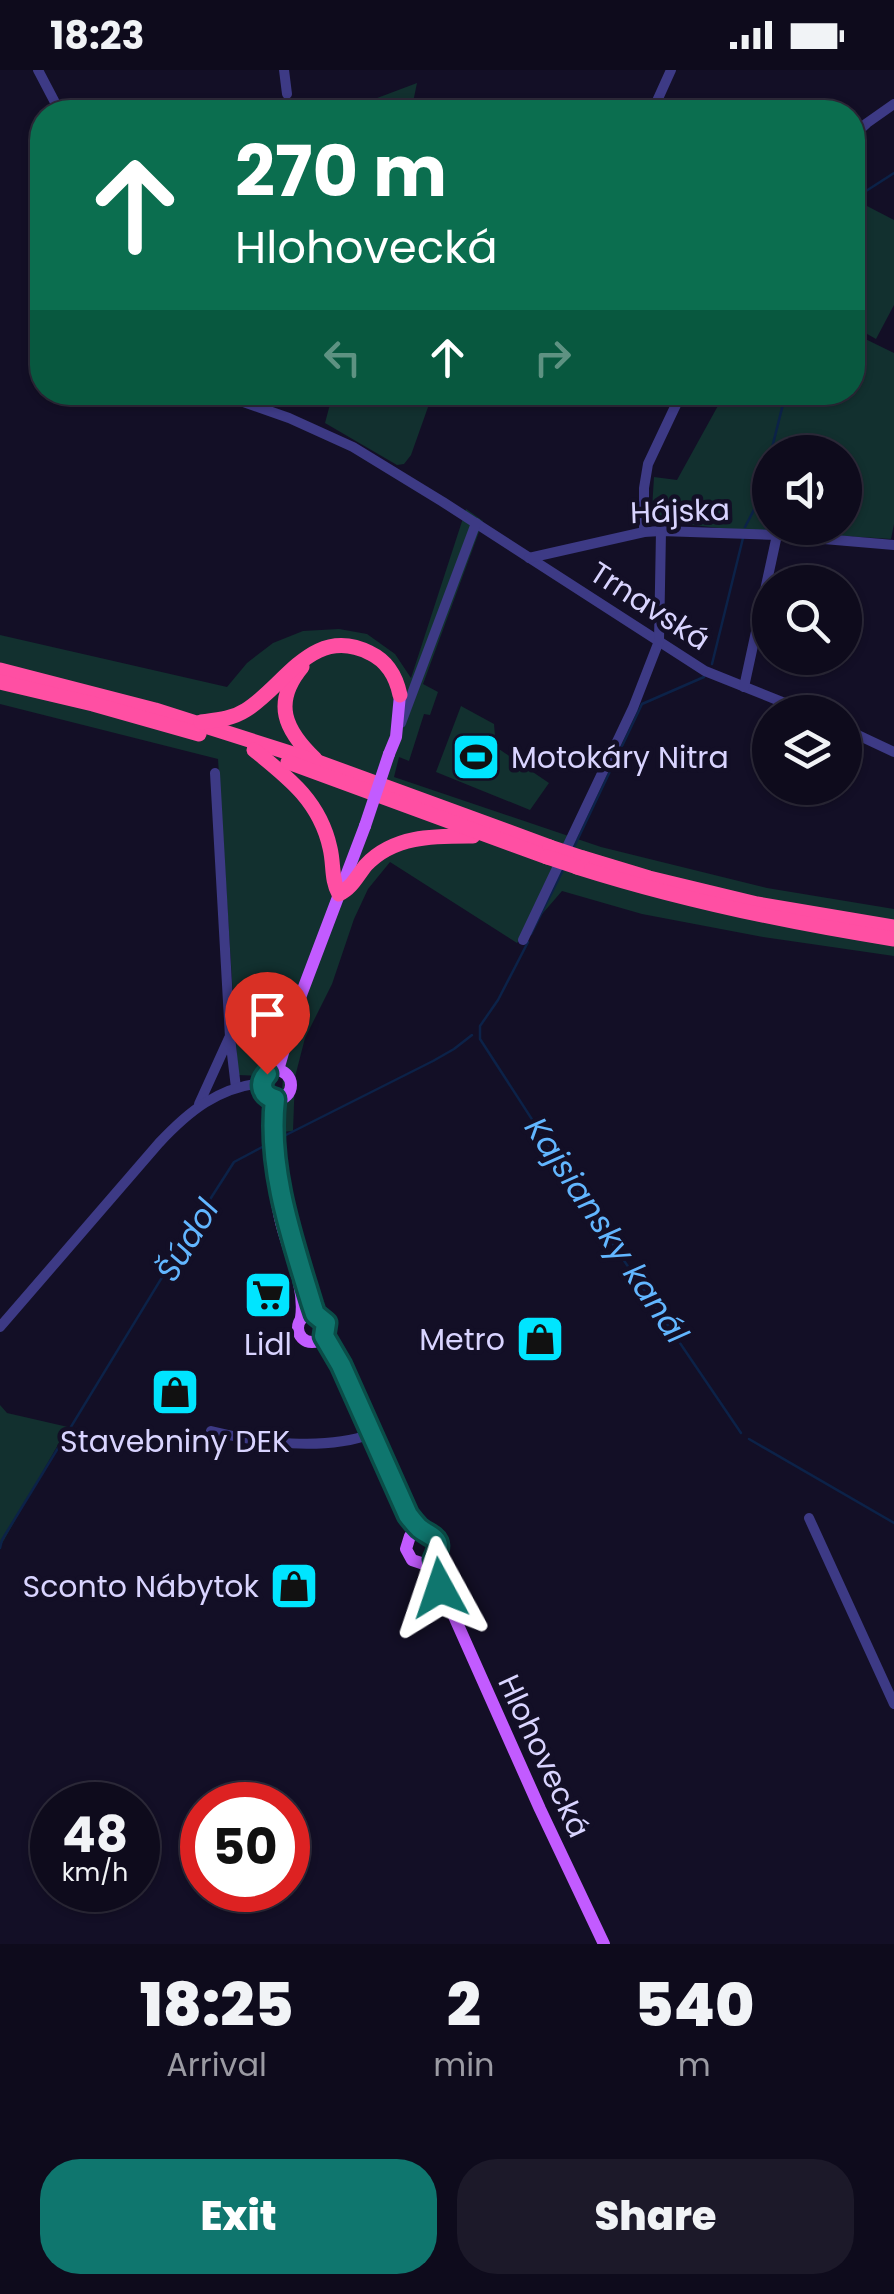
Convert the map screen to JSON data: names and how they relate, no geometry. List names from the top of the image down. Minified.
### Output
{"streets":{"main road":["Hlohovecká"],"street":["Hájska","Trnavská"]},"crossings":[["Hájska","Trnavská"]],"water":["Kajsiansky kanál","Šúdol"],"places":{"sports":["Motokáry Nitra"],"supermarket":["Lidl"],"shop":["Metro","Stavebniny DEK","Sconto Nábytok"]},"page":{"status":"18:23","turn":["270 m","Hlohovecká"],"speed":"48 km/h","limit":"50","eta":["18:25","Arrival","2","min","540","m"],"buttons":["Exit","Share"]}}
